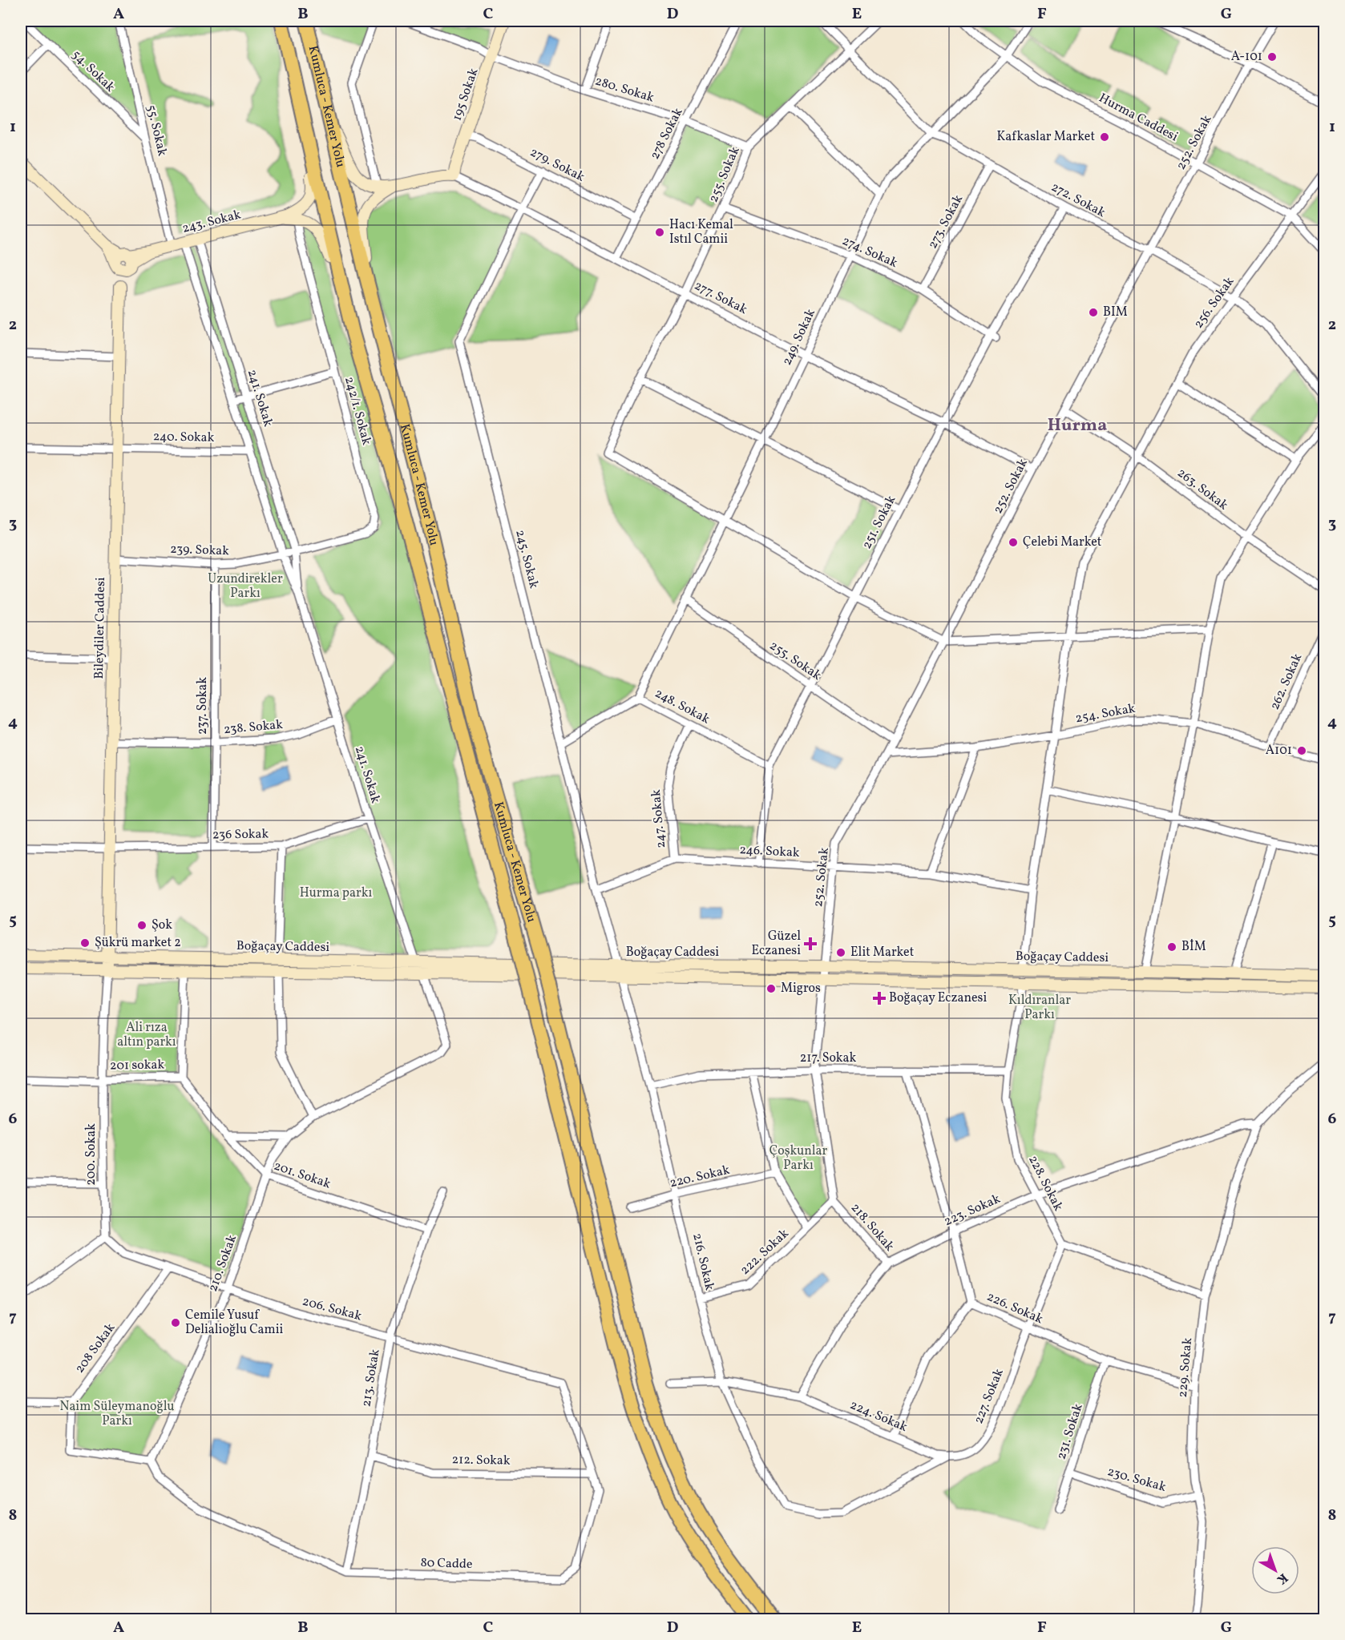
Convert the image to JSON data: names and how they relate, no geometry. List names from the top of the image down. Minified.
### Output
{"streets":{"highway":["Kumluca - Kemer Yolu"],"main road":["195 Sokak","243. Sokak","Bileydiler Caddesi","Boğaçay Caddesi"],"street":["54. Sokak","280. Sokak","Hurma Caddesi","55. Sokak","278 Sokak","252. Sokak","279. Sokak","255. Sokak","272. Sokak","273. Sokak","274. Sokak","277. Sokak","256. Sokak","249. Sokak","241. Sokak","242/1. Sokak","240. Sokak","263. Sokak","251. Sokak","239. Sokak","245. Sokak","262. Sokak","237. Sokak","248. Sokak","254. Sokak","238. Sokak","247. Sokak","236 Sokak","246. Sokak","217. Sokak","201 sokak","200. Sokak","201. Sokak","220. Sokak","228. Sokak","223. Sokak","218. Sokak","222. Sokak","216. Sokak","210. Sokak","226. Sokak","206. Sokak","208 Sokak","229. Sokak","213. Sokak","227. Sokak","224. Sokak","231. Sokak","212. Sokak","230. Sokak","80 Cadde"]},"crossings":[["54. Sokak","55. Sokak"],["280. Sokak","195 Sokak"],["280. Sokak","278 Sokak"],["280. Sokak","255. Sokak"],["195 Sokak","279. Sokak"],["195 Sokak","277. Sokak"],["Hurma Caddesi","252. Sokak"],["Hurma Caddesi","256. Sokak"],["Hurma Caddesi","249. Sokak"],["55. Sokak","243. Sokak"],["278 Sokak","279. Sokak"],["278 Sokak","277. Sokak"],["252. Sokak","255. Sokak"],["252. Sokak","272. Sokak"],["252. Sokak","277. Sokak"],["252. Sokak","263. Sokak"],["252. Sokak","254. Sokak"],["252. Sokak","246. Sokak"],["252. Sokak","Boğaçay Caddesi"],["252. Sokak","218. Sokak"],["279. Sokak","245. Sokak"],["255. Sokak","272. Sokak"],["255. Sokak","274. Sokak"],["255. Sokak","277. Sokak"],["255. Sokak","249. Sokak"],["255. Sokak","251. Sokak"],["272. Sokak","273. Sokak"],["272. Sokak","256. Sokak"],["272. Sokak","249. Sokak"],["272. Sokak","251. Sokak"],["243. Sokak","241. Sokak"],["243. Sokak","Bileydiler Caddesi"],["273. Sokak","274. Sokak"],["274. Sokak","249. Sokak"],["274. Sokak","251. Sokak"],["277. Sokak","249. Sokak"],["277. Sokak","251. Sokak"],["277. Sokak","245. Sokak"],["256. Sokak","263. Sokak"],["256. Sokak","254. Sokak"],["256. Sokak","246. Sokak"],["256. Sokak","Boğaçay Caddesi"],["249. Sokak","248. Sokak"],["241. Sokak","242/1. Sokak"],["241. Sokak","240. Sokak"],["241. Sokak","239. Sokak"],["241. Sokak","238. Sokak"],["241. Sokak","236 Sokak"],["241. Sokak","Boğaçay Caddesi"],["242/1. Sokak","239. Sokak"],["240. Sokak","Bileydiler Caddesi"],["251. Sokak","248. Sokak"],["251. Sokak","246. Sokak"],["239. Sokak","Bileydiler Caddesi"],["239. Sokak","237. Sokak"],["245. Sokak","248. Sokak"],["245. Sokak","246. Sokak"],["245. Sokak","Boğaçay Caddesi"],["245. Sokak","216. Sokak"],["Bileydiler Caddesi","238. Sokak"],["Bileydiler Caddesi","236 Sokak"],["Bileydiler Caddesi","Boğaçay Caddesi"],["Bileydiler Caddesi","200. Sokak"],["262. Sokak","254. Sokak"],["237. Sokak","238. Sokak"],["237. Sokak","236 Sokak"],["248. Sokak","247. Sokak"],["247. Sokak","246. Sokak"],["Boğaçay Caddesi","201 sokak"],["Boğaçay Caddesi","200. Sokak"],["Boğaçay Caddesi","228. Sokak"],["Boğaçay Caddesi","218. Sokak"],["Boğaçay Caddesi","216. Sokak"],["Boğaçay Caddesi","210. Sokak"],["217. Sokak","228. Sokak"],["217. Sokak","218. Sokak"],["217. Sokak","216. Sokak"],["217. Sokak","226. Sokak"],["201 sokak","200. Sokak"],["201 sokak","201. Sokak"],["200. Sokak","206. Sokak"],["201. Sokak","210. Sokak"],["201. Sokak","213. Sokak"],["220. Sokak","216. Sokak"],["228. Sokak","223. Sokak"],["228. Sokak","227. Sokak"],["223. Sokak","218. Sokak"],["223. Sokak","226. Sokak"],["223. Sokak","229. Sokak"],["223. Sokak","224. Sokak"],["218. Sokak","222. Sokak"],["222. Sokak","216. Sokak"],["216. Sokak","227. Sokak"],["210. Sokak","206. Sokak"],["210. Sokak","80 Cadde"],["226. Sokak","229. Sokak"],["226. Sokak","227. Sokak"],["226. Sokak","231. Sokak"],["206. Sokak","208 Sokak"],["206. Sokak","213. Sokak"],["206. Sokak","80 Cadde"],["229. Sokak","230. Sokak"],["213. Sokak","212. Sokak"],["213. Sokak","80 Cadde"],["227. Sokak","224. Sokak"],["231. Sokak","230. Sokak"],["212. Sokak","80 Cadde"]],"districts":["Hurma"],"parks":["Uzundirekler Parkı","Hurma parkı","Kıldıranlar Parkı","Ali rıza altın parkı","Çoşkunlar Parkı","Naim Süleymanoğlu Parkı"],"places":{"other":["A-101","Kafkaslar Market","Hacı Kemal Istıl Camii","BIM","Çelebi Market","A101","Şok","Şükrü market 2","BİM","Elit Market","Migros","Cemile Yusuf Delialioğlu Camii"],"health":["Güzel Eczanesi","Boğaçay Eczanesi"]},"north":"bottom right","grid":{"columns":["A","B","C","D","E","F","G"],"rows":["1","2","3","4","5","6","7","8"]}}
